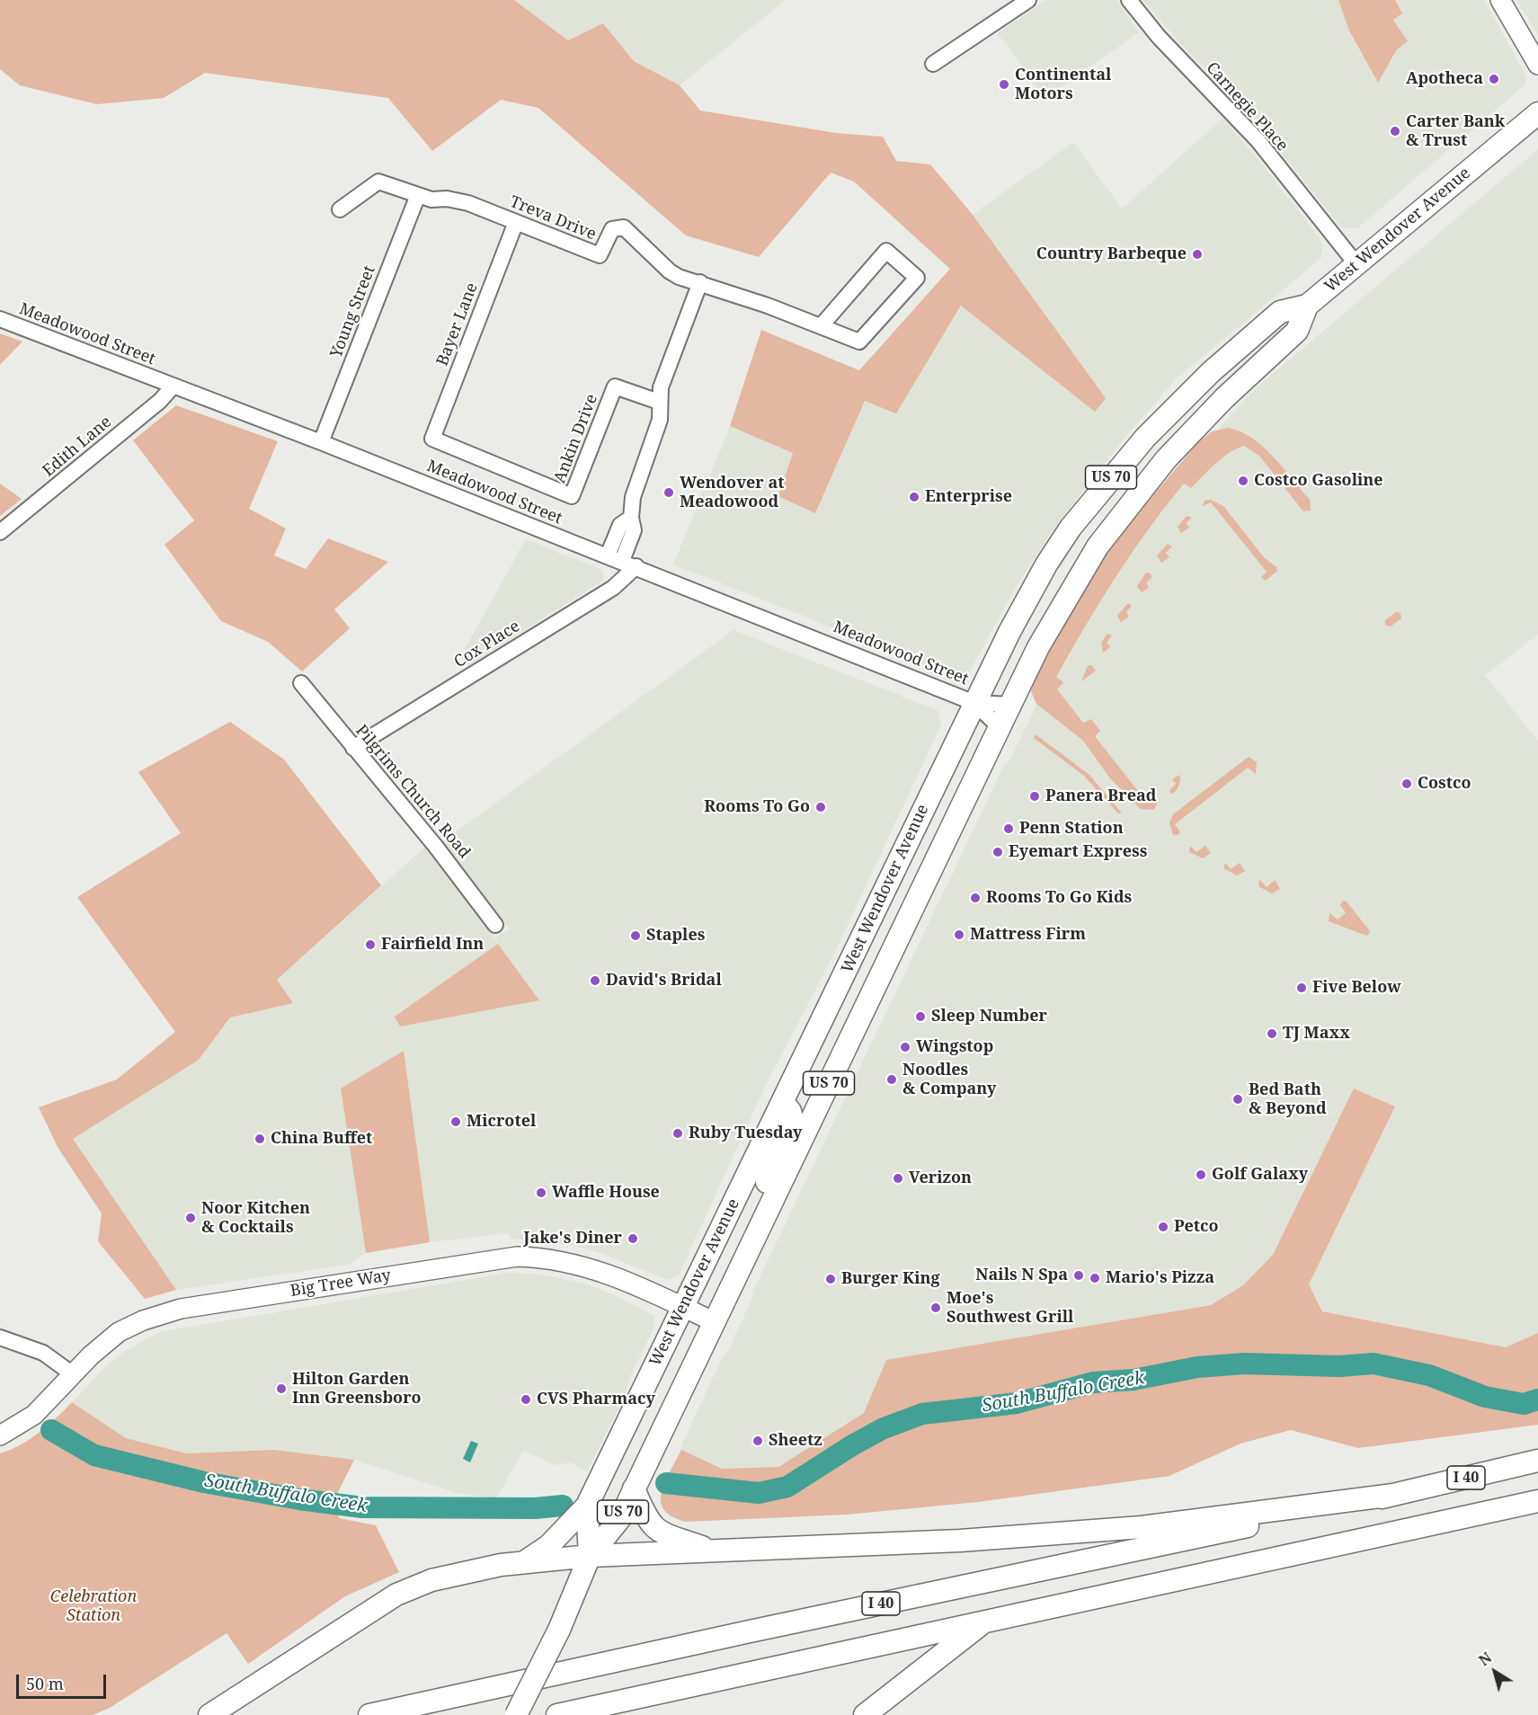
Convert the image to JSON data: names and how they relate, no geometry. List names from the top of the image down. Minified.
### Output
{"streets":{"highway":["West Wendover Avenue","US 70","I 40"],"main road":["Big Tree Way"],"street":["Carnegie Place","Treva Drive","Young Street","Bayer Lane","Meadowood Street","Ankin Drive","Edith Lane","Cox Place","Pilgrims Church Road"]},"crossings":[["Carnegie Place","West Wendover Avenue"],["Treva Drive","Young Street"],["Treva Drive","Bayer Lane"],["Treva Drive","Cox Place"],["West Wendover Avenue","Meadowood Street"],["West Wendover Avenue","Big Tree Way"],["Young Street","Meadowood Street"],["Bayer Lane","Ankin Drive"],["Meadowood Street","Edith Lane"],["Meadowood Street","Cox Place"],["Ankin Drive","Cox Place"],["Cox Place","Pilgrims Church Road"]],"water":["South Buffalo Creek"],"parks":["Celebration Station"],"places":["Apotheca","Continental Motors","Carter Bank & Trust","Country Barbeque","Costco Gasoline","Wendover at Meadowood","Enterprise","Costco","Panera Bread","Rooms To Go","Penn Station","Eyemart Express","Rooms To Go Kids","Mattress Firm","Staples","Fairfield Inn","David's Bridal","Five Below","Sleep Number","TJ Maxx","Wingstop","Noodles & Company","Bed Bath & Beyond","Microtel","Ruby Tuesday","China Buffet","Golf Galaxy","Verizon","Waffle House","Noor Kitchen & Cocktails","Petco","Jake's Diner","Nails N Spa","Mario's Pizza","Burger King","Moe's Southwest Grill","Hilton Garden Inn Greensboro","CVS Pharmacy","Sheetz"],"scale_bar":"50 m","north":"top left"}
